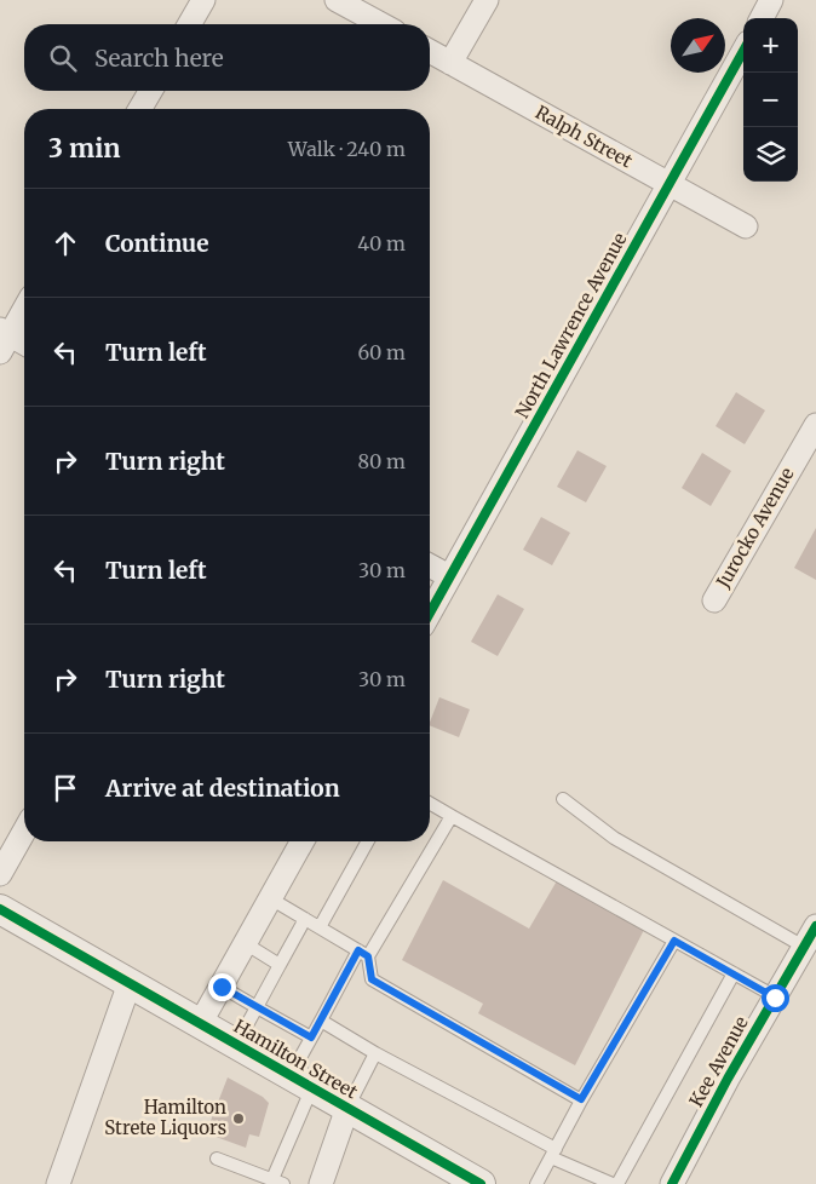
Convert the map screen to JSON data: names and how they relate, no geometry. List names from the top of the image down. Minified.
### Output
{"streets":{"street":["Ralph Street","North Lawrence Avenue","Jurocko Avenue","Hamilton Street","Kee Avenue"]},"crossings":[["Ralph Street","North Lawrence Avenue"]],"places":["Hamilton Strete Liquors"],"north":"top right","page":{"map_buttons":["+","−"],"search":"Search here","heading":["3 min","Walk · 240 m"],"list":[["Continue","40 m"],["Turn left","60 m"],["Turn right","80 m"],["Turn left","30 m"],["Turn right","30 m"],"Arrive at destination"]}}
